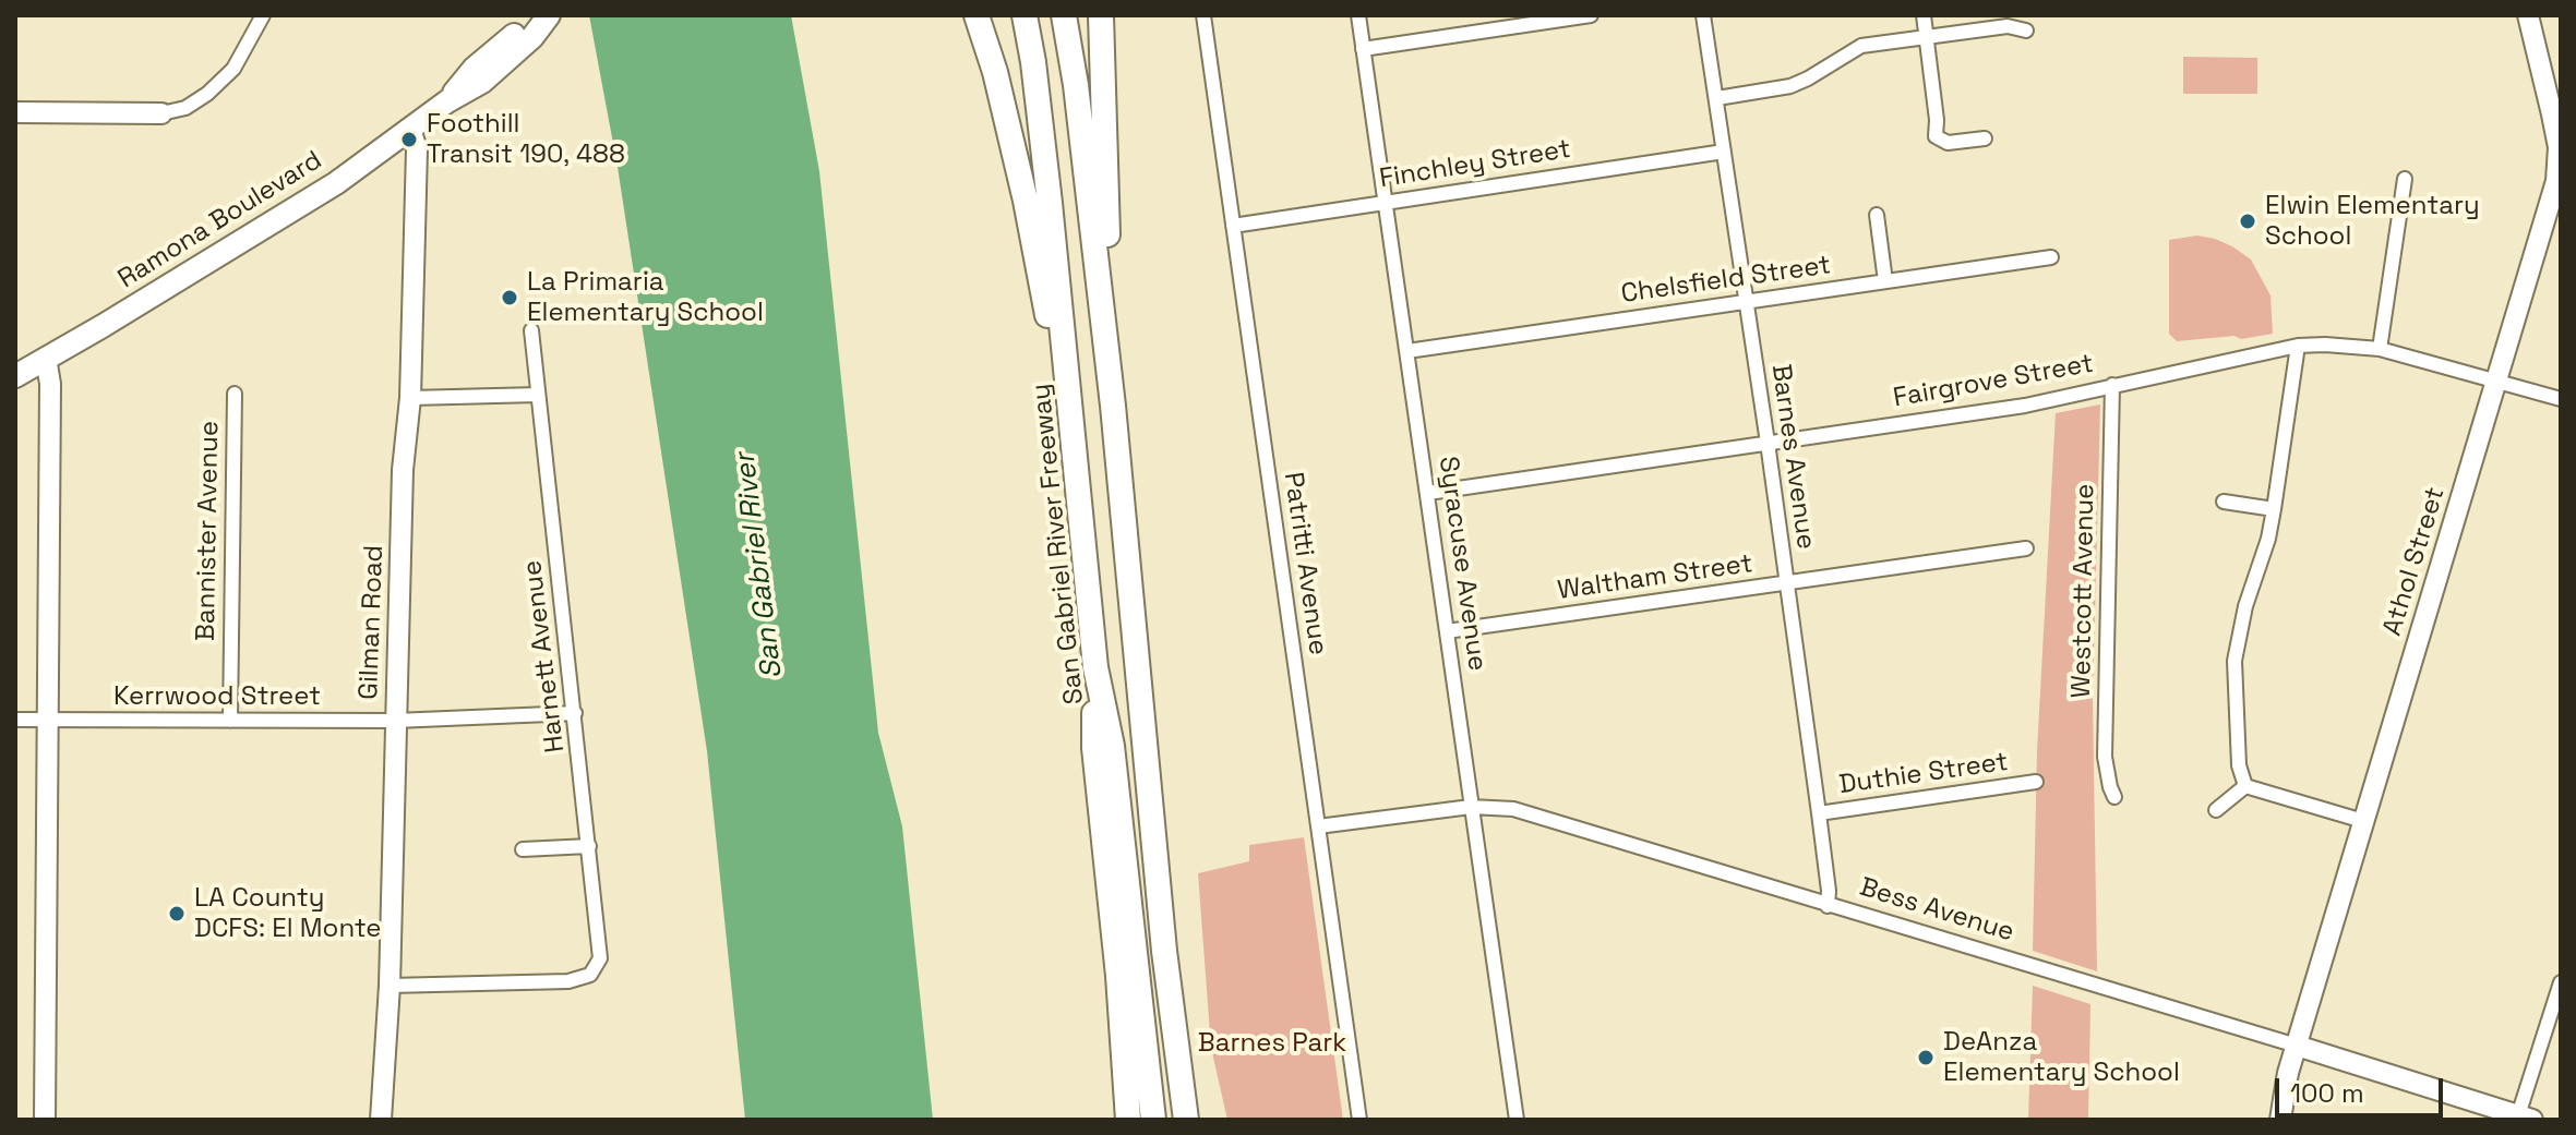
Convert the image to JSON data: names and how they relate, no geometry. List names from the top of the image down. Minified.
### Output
{"streets":{"highway":["San Gabriel River Freeway"],"main road":["Ramona Boulevard"],"street":["Finchley Street","Chelsfield Street","Fairgrove Street","Barnes Avenue","Bannister Avenue","Athol Street","Patritti Avenue","Syracuse Avenue","Waltham Street","Westcott Avenue","Gilman Road","Harnett Avenue","Kerrwood Street","Duthie Street","Bess Avenue"]},"crossings":[["Finchley Street","Barnes Avenue"],["Finchley Street","Patritti Avenue"],["Finchley Street","Syracuse Avenue"],["Ramona Boulevard","Gilman Road"],["Chelsfield Street","Barnes Avenue"],["Chelsfield Street","Syracuse Avenue"],["Fairgrove Street","Barnes Avenue"],["Fairgrove Street","Athol Street"],["Fairgrove Street","Syracuse Avenue"],["Fairgrove Street","Westcott Avenue"],["Barnes Avenue","Waltham Street"],["Barnes Avenue","Duthie Street"],["Barnes Avenue","Bess Avenue"],["Bannister Avenue","Kerrwood Street"],["Athol Street","Bess Avenue"],["Patritti Avenue","Bess Avenue"],["Syracuse Avenue","Waltham Street"],["Syracuse Avenue","Bess Avenue"],["Gilman Road","Harnett Avenue"],["Gilman Road","Kerrwood Street"],["Harnett Avenue","Kerrwood Street"]],"water":["San Gabriel River"],"parks":["Barnes Park"],"places":["Foothill Transit 190, 488","Elwin Elementary School","La Primaria Elementary School","LA County DCFS: El Monte","DeAnza Elementary School"],"scale_bar":"100 m"}
